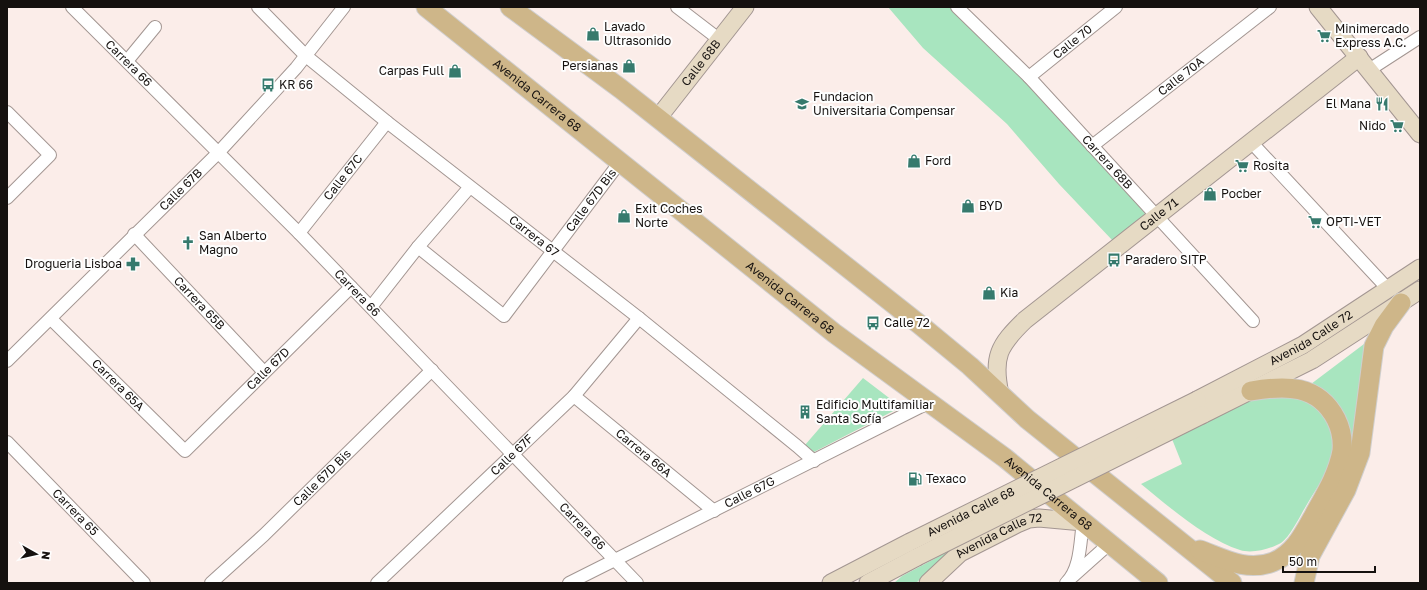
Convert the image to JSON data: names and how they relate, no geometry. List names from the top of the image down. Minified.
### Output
{"streets":{"main road":["Calle 68B","Avenida Carrera 68","Calle 71","Avenida Calle 72","Avenida Calle 68"],"street":["Calle 70","Carrera 66","Calle 70A","Carrera 68B","Calle 67C","Calle 67B","Calle 67D Bis","Carrera 67","Carrera 65B","Calle 67D","Carrera 65A","Carrera 66A","Calle 67F","Calle 67G","Carrera 65"]},"crossings":[["Calle 70","Carrera 68B"],["Carrera 66","Calle 67C"],["Carrera 66","Calle 67B"],["Carrera 66","Calle 67D Bis"],["Carrera 66","Calle 67D"],["Carrera 66","Calle 67F"],["Carrera 66","Calle 67G"],["Calle 70A","Carrera 68B"],["Avenida Carrera 68","Calle 67D Bis"],["Avenida Carrera 68","Avenida Calle 72"],["Avenida Carrera 68","Calle 67G"],["Carrera 68B","Calle 71"],["Calle 67C","Carrera 67"],["Calle 67B","Carrera 67"],["Calle 67B","Carrera 65B"],["Calle 67B","Carrera 65A"],["Calle 67D Bis","Carrera 67"],["Carrera 67","Calle 67F"],["Carrera 67","Calle 67G"],["Carrera 65B","Calle 67D"],["Avenida Calle 72","Avenida Calle 68"],["Calle 67D","Carrera 65A"],["Carrera 66A","Calle 67F"],["Carrera 66A","Calle 67G"]],"places":{"shop":["Lavado Ultrasonido","Persianas","Carpas Full","Ford","Pocber","BYD","Exit Coches Norte","Kia"],"supermarket":["Minimercado Express A.C.","Nido","Rosita","OPTI-VET"],"bus stop":["KR 66","Paradero SITP","Calle 72"],"school or university":["Fundacion Universitaria Compensar"],"restaurant":["El Mana"],"church":["San Alberto Magno"],"pharmacy":["Drogueria Lisboa"],"building":["Edificio Multifamiliar Santa Sofía"],"fuel station":["Texaco"]},"scale_bar":"50 m","north":"right"}
